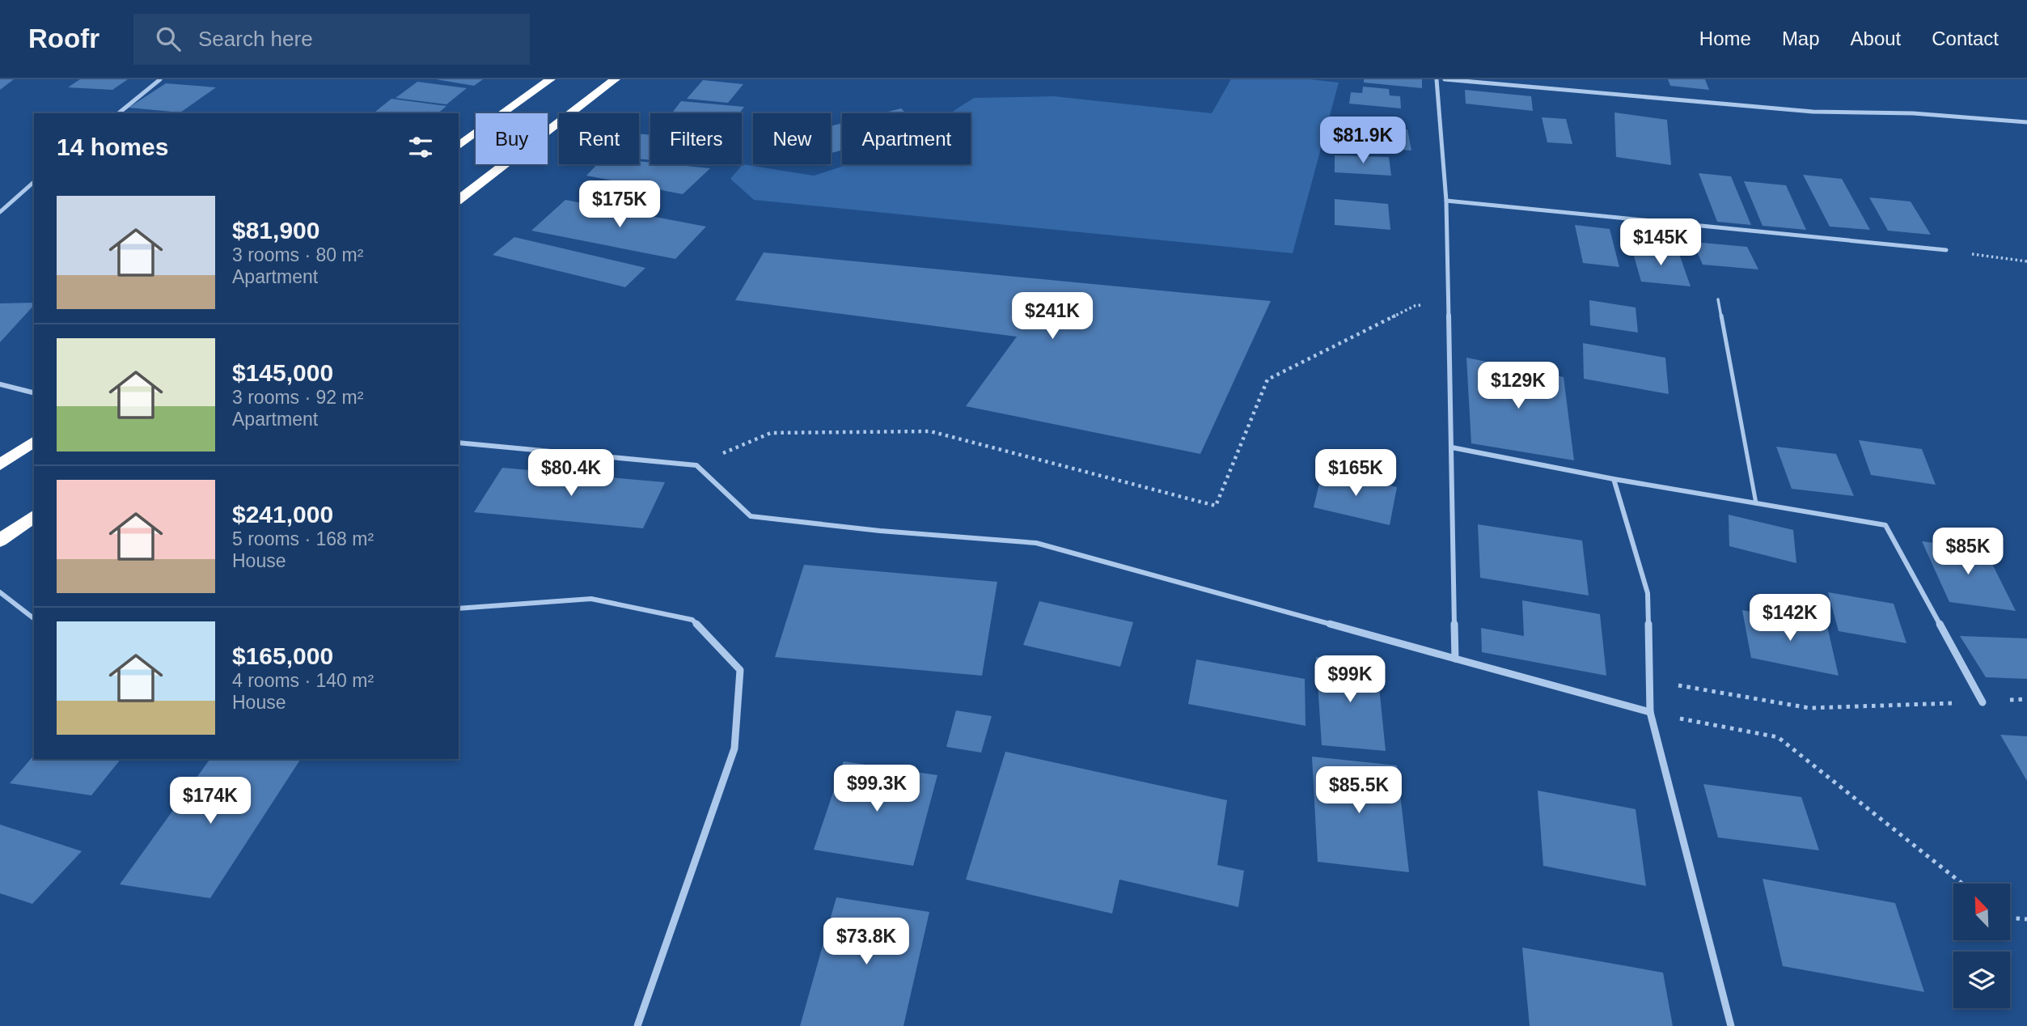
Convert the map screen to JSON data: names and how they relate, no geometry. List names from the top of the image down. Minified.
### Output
{"north":"top left","page":{"header":"Roofr","search":"Search here","nav":["Home","Map","About","Contact"],"chip":["Buy","Rent","Filters","New","Apartment"],"heading":"14 homes","price":["$81.9K","$175K","$145K","$241K","$129K","$80.4K","$165K","$85K","$142K","$99K","$99.3K","$85.5K","$174K","$73.8K"],"list":[{"name":"$81,900","note":"3 rooms · 80 m² · Apartment"},{"name":"$145,000","note":"3 rooms · 92 m² · Apartment"},{"name":"$241,000","note":"5 rooms · 168 m² · House"},{"name":"$165,000","note":"4 rooms · 140 m² · House"}]}}
